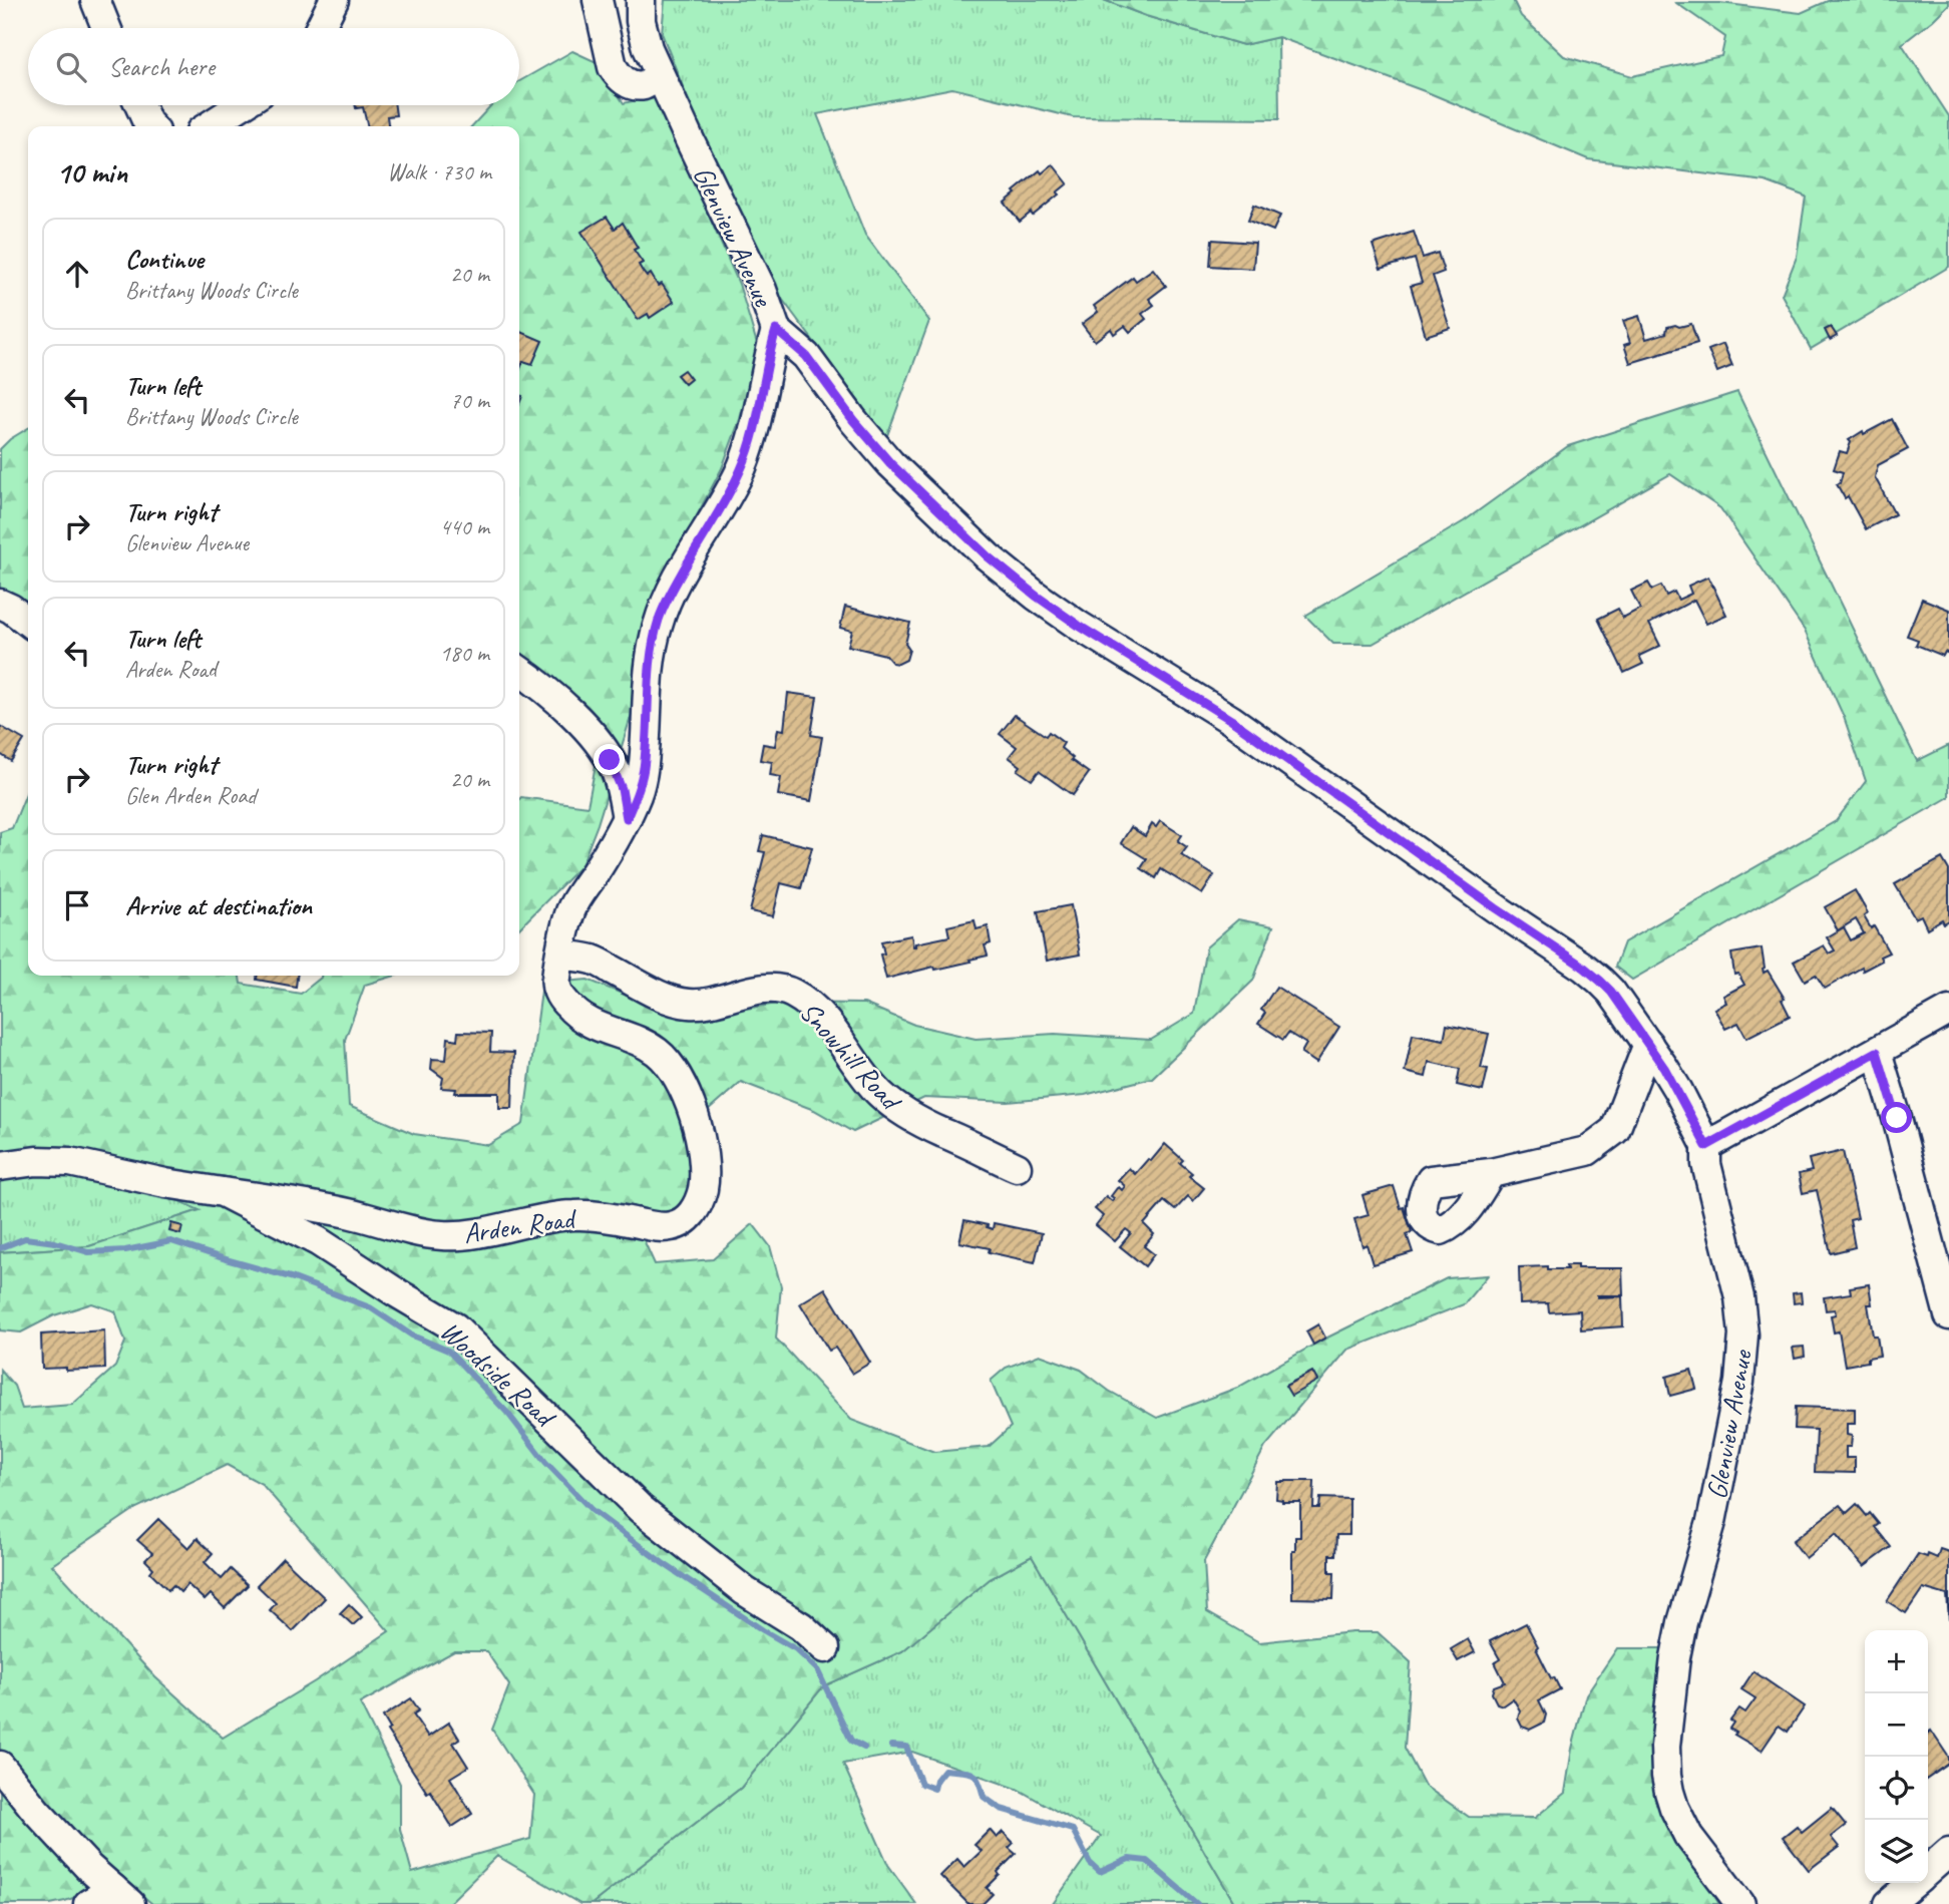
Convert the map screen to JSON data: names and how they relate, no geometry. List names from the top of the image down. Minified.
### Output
{"streets":{"street":["Glenview Avenue","Snowhill Road","Arden Road","Woodside Road"]},"crossings":[["Glenview Avenue","Arden Road"],["Snowhill Road","Arden Road"],["Arden Road","Woodside Road"]],"page":{"search":"Search here","heading":["10 min","Walk · 730 m"],"list":[["Continue","Brittany Woods Circle","20 m"],["Turn left","Brittany Woods Circle","70 m"],["Turn right","Glenview Avenue","440 m"],["Turn left","Arden Road","180 m"],["Turn right","Glen Arden Road","20 m"],"Arrive at destination"],"map_buttons":["+","−"]}}
